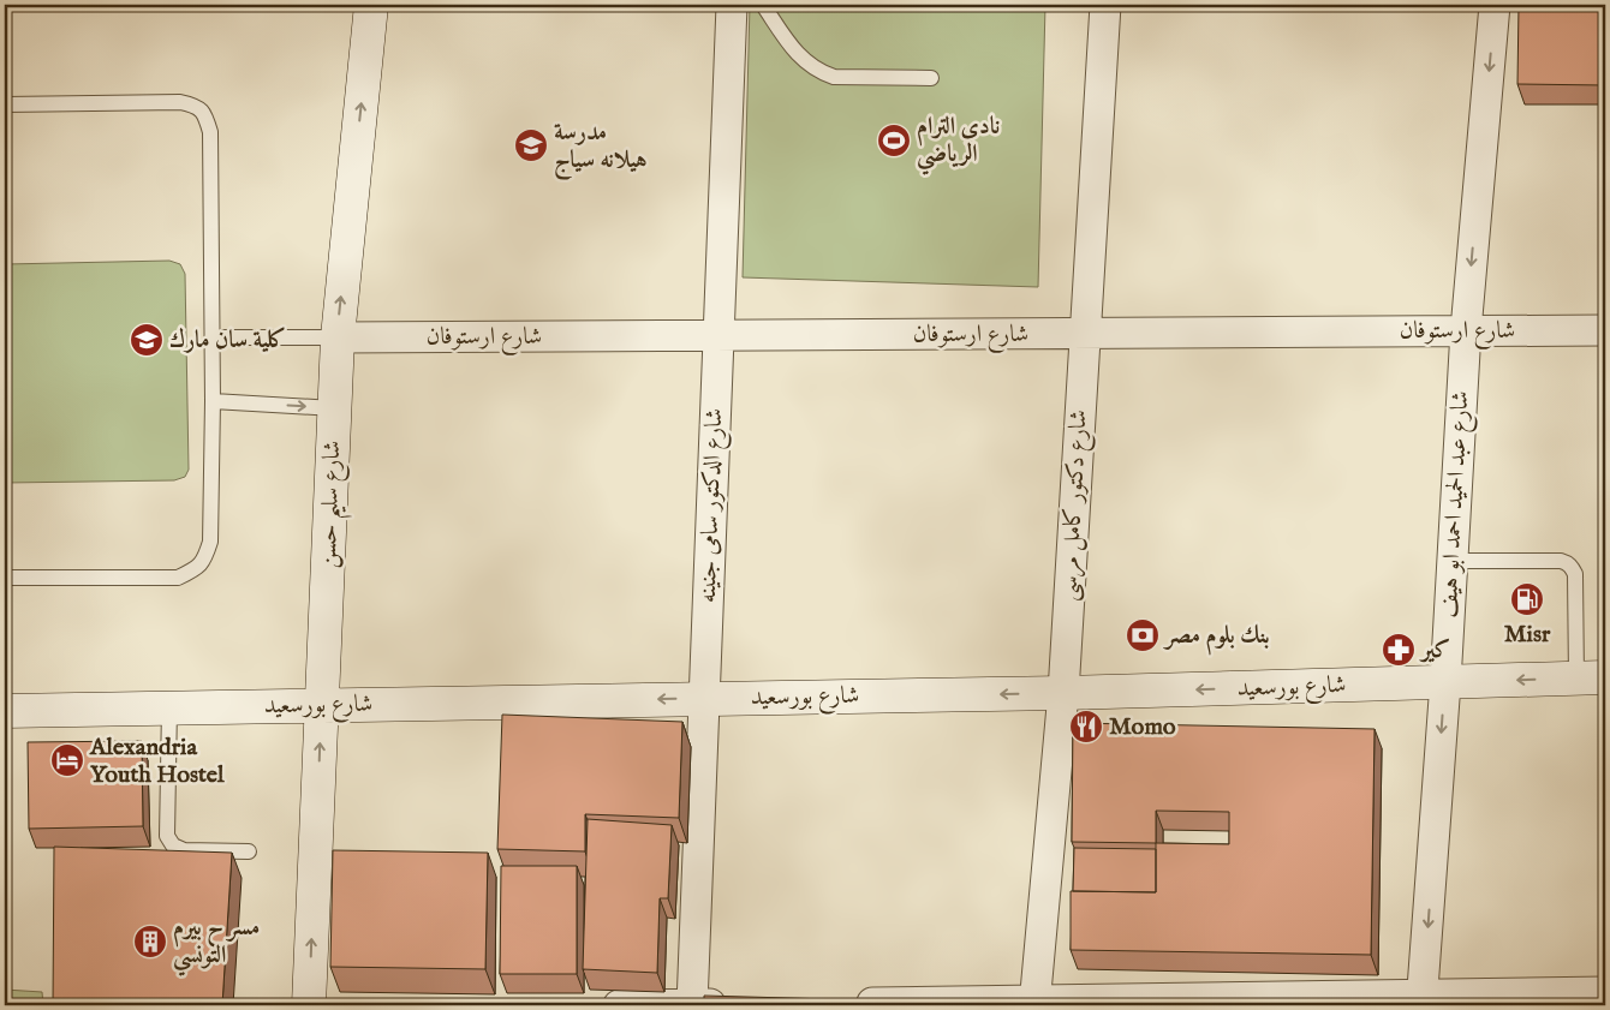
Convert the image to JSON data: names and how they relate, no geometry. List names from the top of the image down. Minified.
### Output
{"streets":{"main road":["شارع سليم حسن","شارع بورسعيد"],"street":["شارع ارستوفان","شارع عبد الحميد احمد ابو هيف","شارع الدكتور سامى جنينه","شارع دكتور كامل مرسى"]},"crossings":[["شارع ارستوفان","شارع سليم حسن"],["شارع ارستوفان","شارع عبد الحميد احمد ابو هيف"],["شارع ارستوفان","شارع الدكتور سامى جنينه"],["شارع ارستوفان","شارع دكتور كامل مرسى"],["شارع سليم حسن","شارع بورسعيد"],["شارع عبد الحميد احمد ابو هيف","شارع بورسعيد"],["شارع الدكتور سامى جنينه","شارع بورسعيد"],["شارع دكتور كامل مرسى","شارع بورسعيد"]],"one_way":["شارع سليم حسن","شارع عبد الحميد احمد ابو هيف","شارع بورسعيد"],"places":{"sports":["نادي الترام الرياضي"],"school or university":["مدرسة هيلانه سياج","كلية سان مارك"],"fuel station":["Misr"],"bank":["بنك بلوم مصر"],"pharmacy":["كير"],"restaurant":["Momo"],"hotel":["Alexandria Youth Hostel"],"building":["مسر ح بيرم التونسي"]}}
